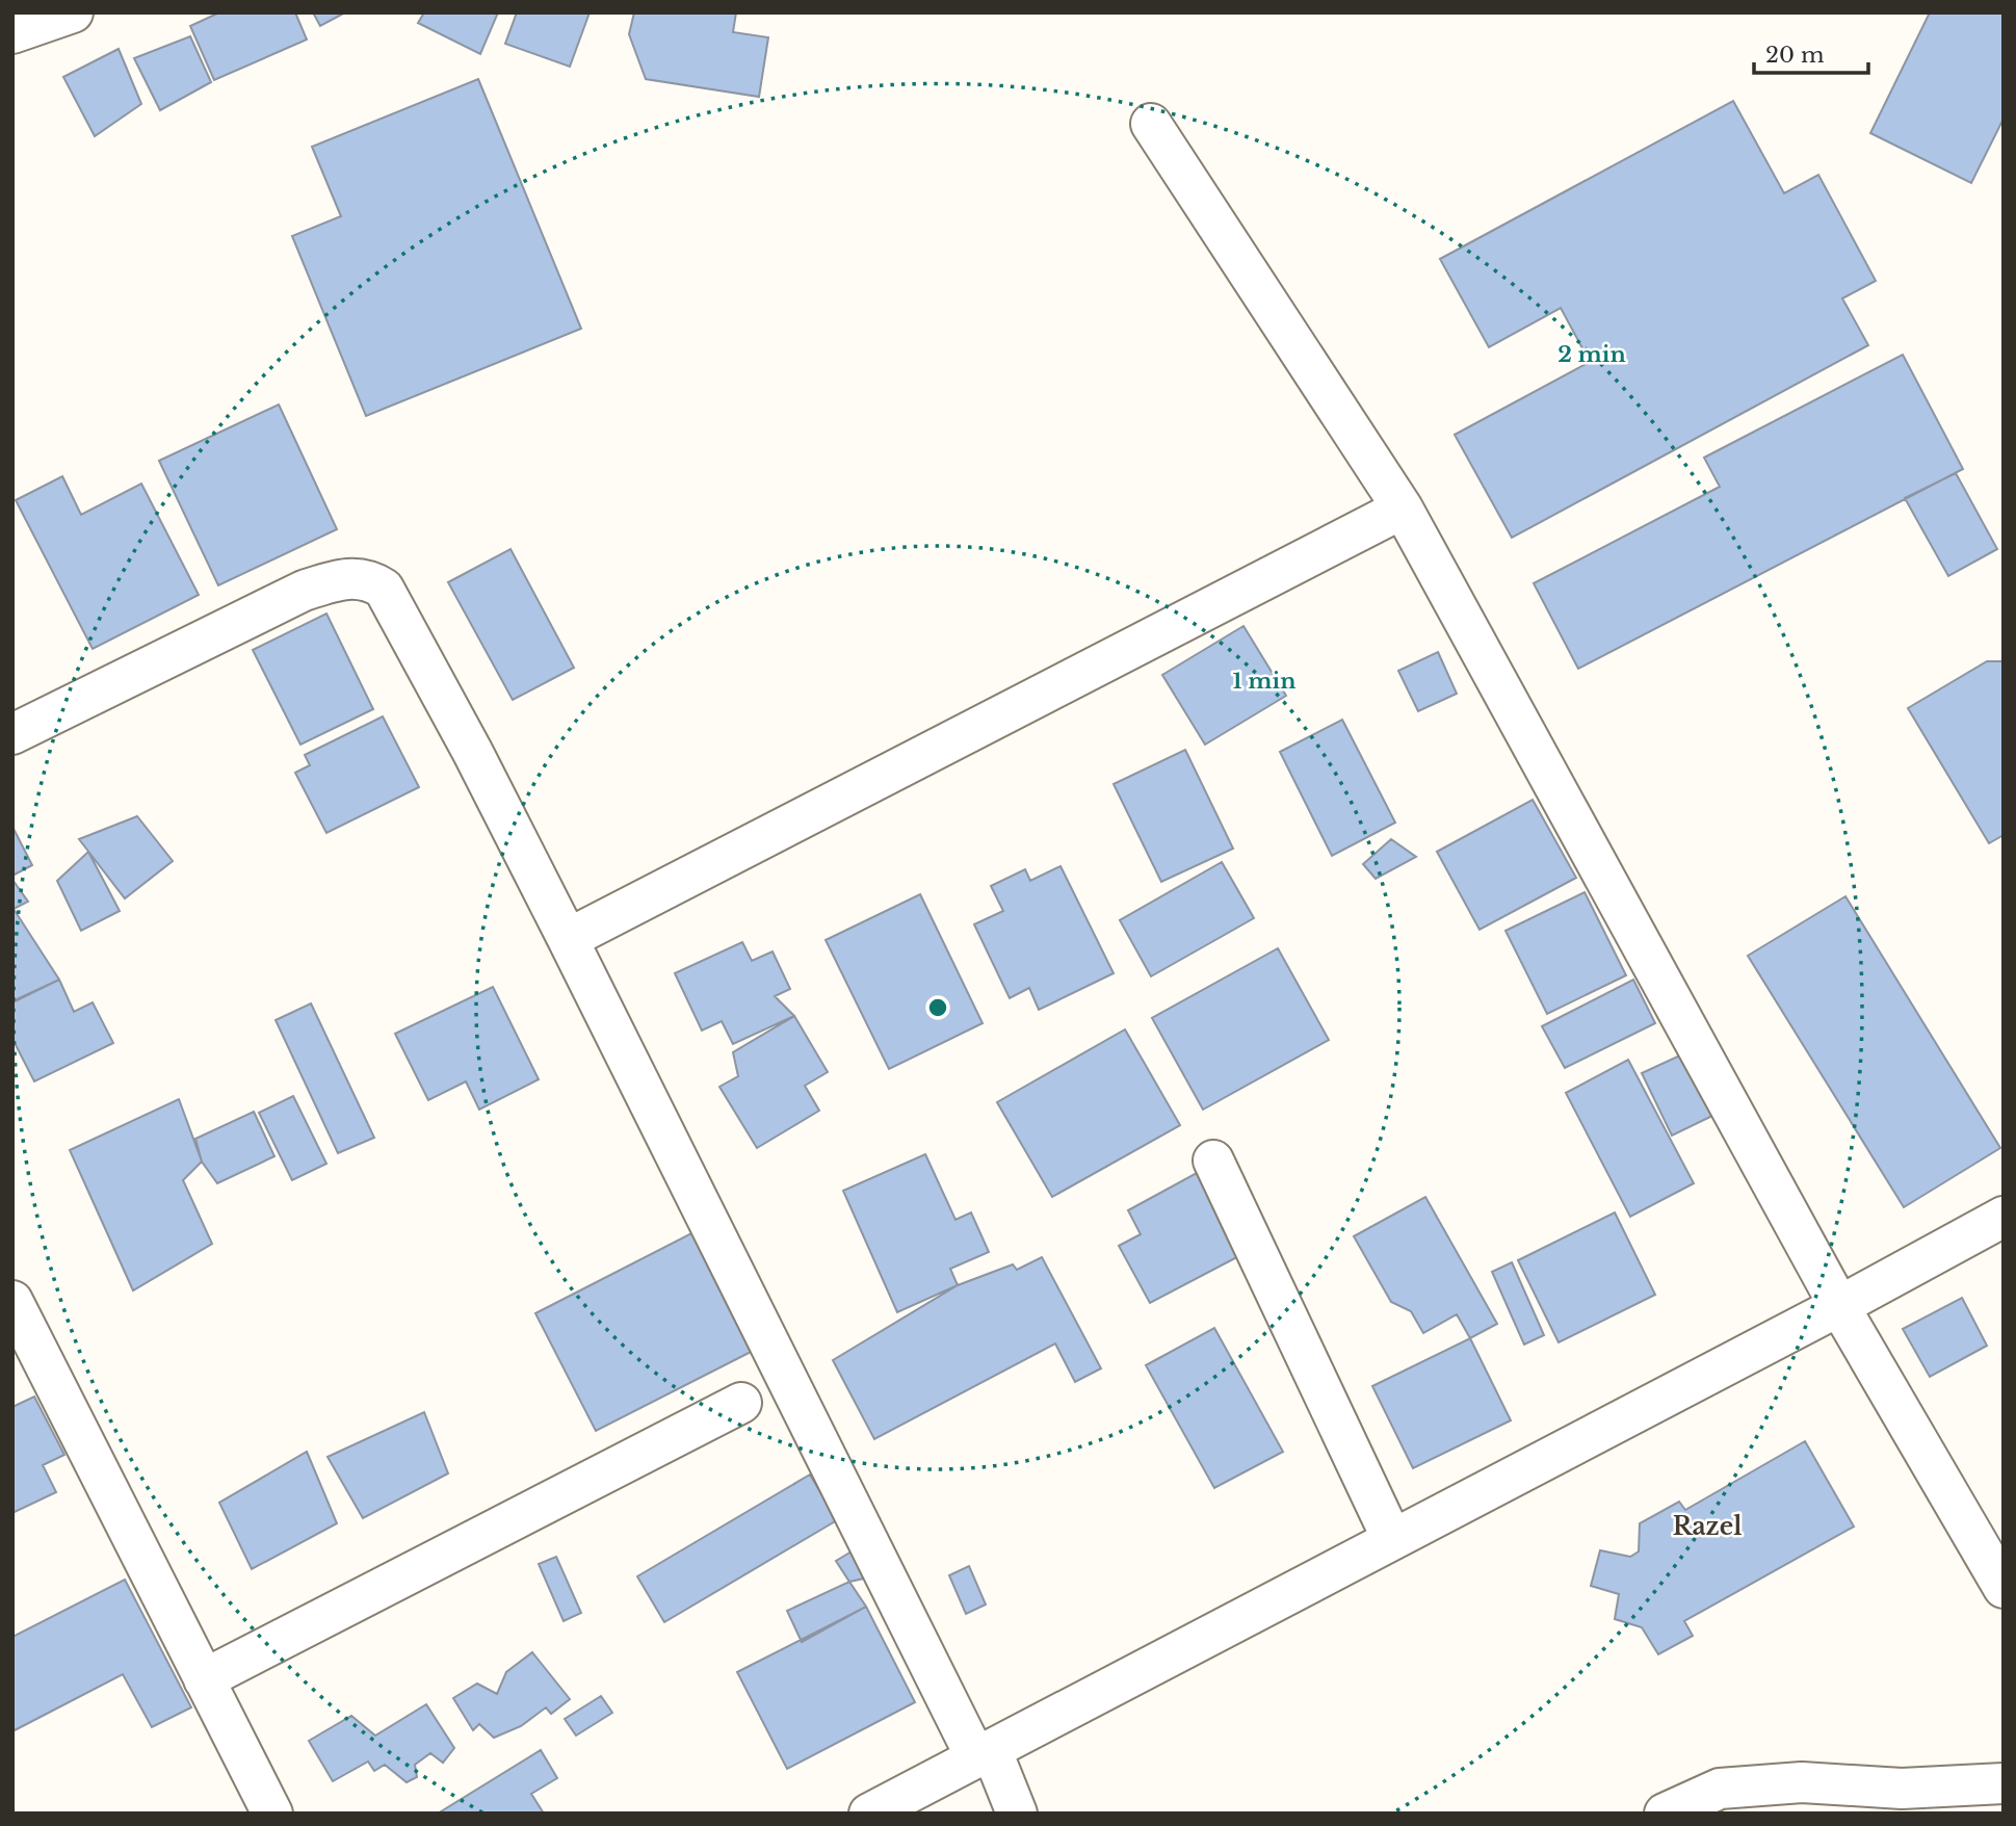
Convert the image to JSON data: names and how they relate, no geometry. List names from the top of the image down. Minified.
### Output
{"districts":["Razel"],"scale_bar":"20 m","rings":["2 min","1 min"]}
